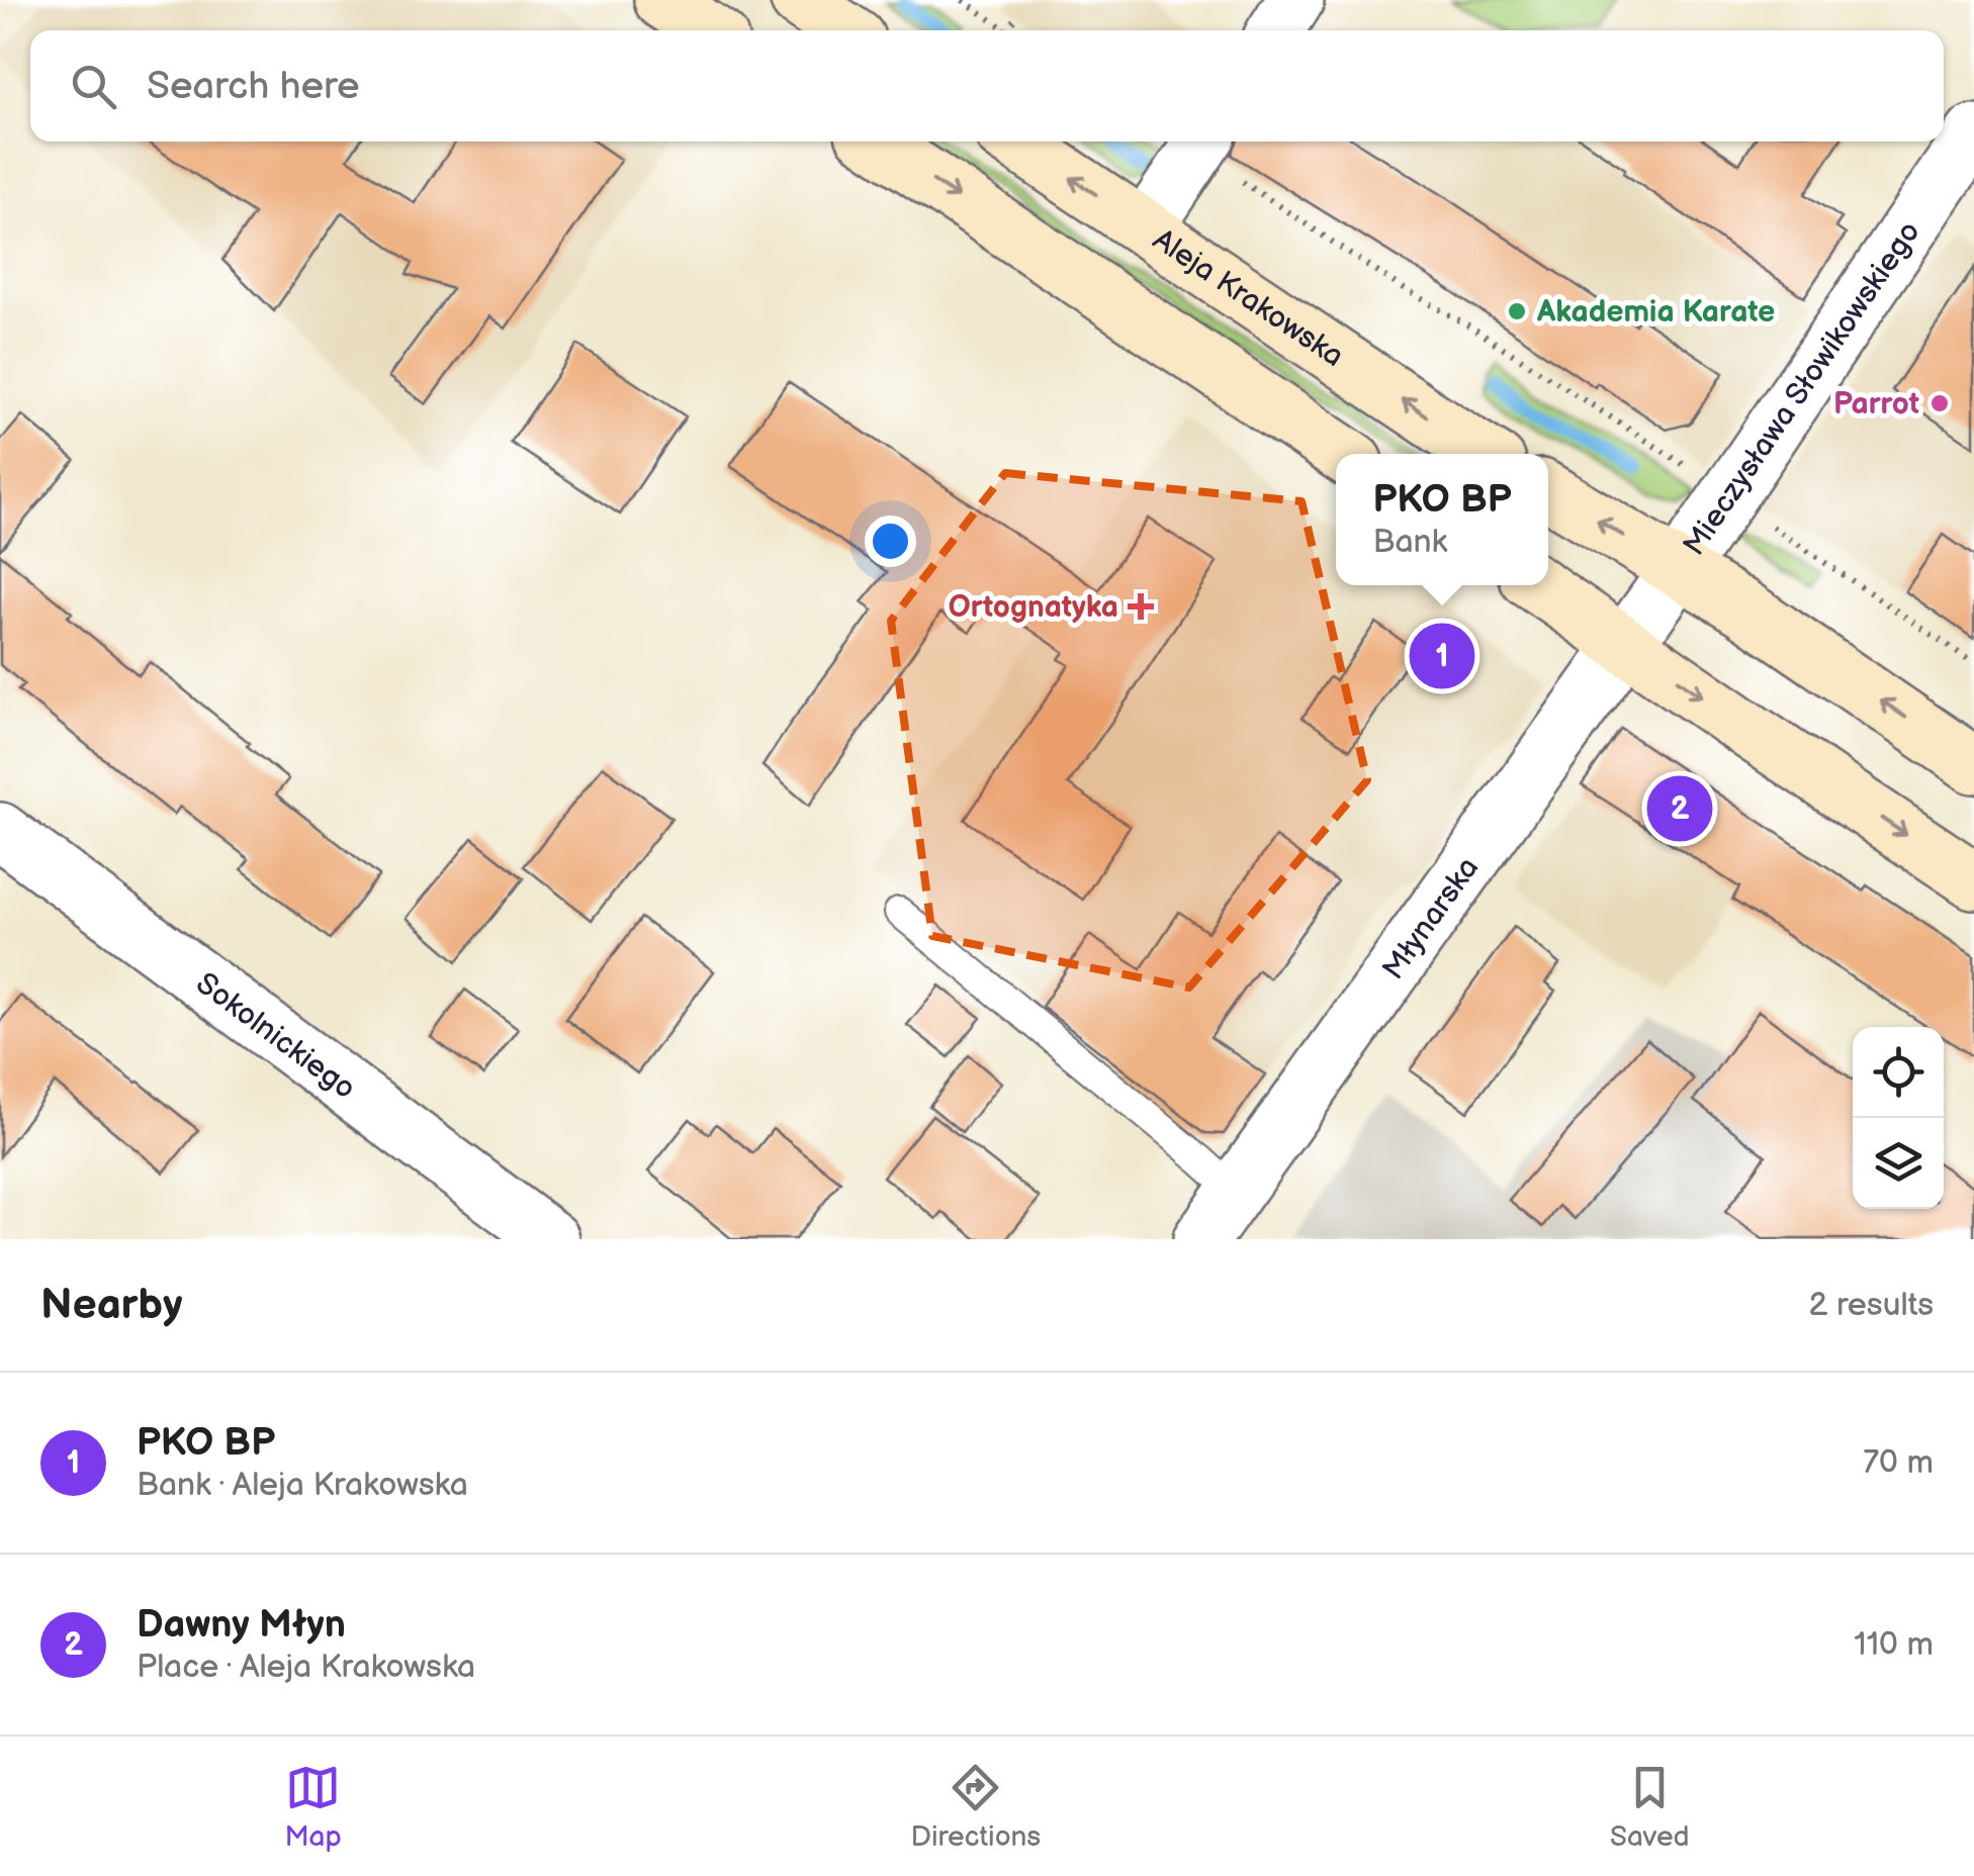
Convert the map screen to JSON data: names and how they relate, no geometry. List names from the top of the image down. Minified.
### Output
{"streets":{"main road":["Aleja Krakowska"],"street":["Mieczysława Słowikowskiego","Młynarska","Sokolnickiego"]},"crossings":[["Mieczysława Słowikowskiego","Młynarska"]],"places":{"other":["Akademia Karate","Parrot"],"health":["Ortognatyka"]},"page":{"search":"Search here","popup":["PKO BP","Bank"],"pins":["1","2"],"heading":["Nearby","2 results"],"list":[{"mark":"1","name":"PKO BP","note":"Bank · Aleja Krakowska","value":"70 m"},{"mark":"2","name":"Dawny Młyn","note":"Place · Aleja Krakowska","value":"110 m"}],"nav":["Map","Directions","Saved"]}}
